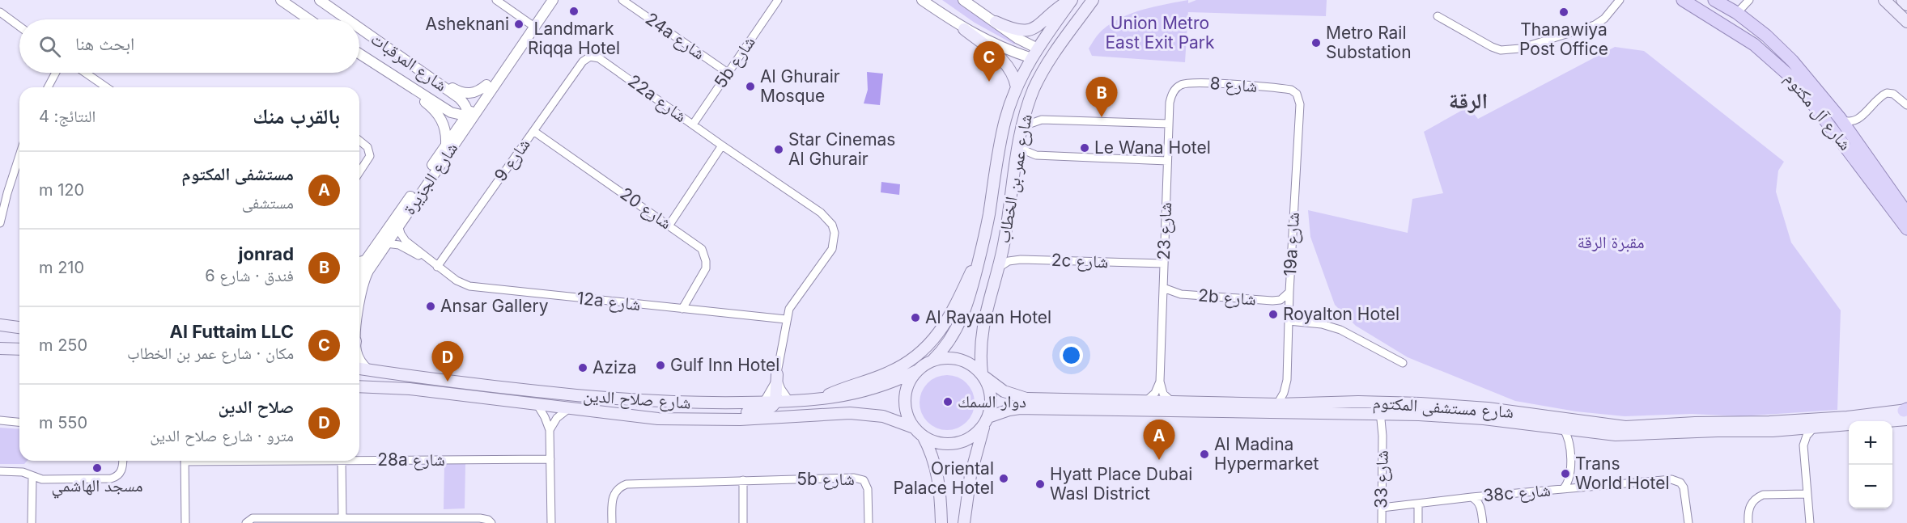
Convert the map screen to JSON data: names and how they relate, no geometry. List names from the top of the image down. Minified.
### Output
{"streets":{"main road":["شارع آل مكتوم","شارع عمر بن الخطاب","شارع صلاح الدين","شارع مستشفى المكتوم"],"street":["24a شارع","شارع المرقبات","5b شارع","شارع 8","22a شارع","شارع 9","شارع الجزيرة","شارع 20","شارع 23","19a شارع","2c شارع","2b شارع","12a شارع","28a شارع","شارع 33","38c شارع"]},"crossings":[["24a شارع","5b شارع"],["شارع المرقبات","شارع الجزيرة"],["5b شارع","22a شارع"],["شارع 8","شارع 23"],["شارع 8","19a شارع"],["22a شارع","شارع 9"],["22a شارع","12a شارع"],["شارع 9","شارع 20"],["شارع 9","12a شارع"],["شارع الجزيرة","12a شارع"],["شارع الجزيرة","شارع صلاح الدين"],["شارع عمر بن الخطاب","2c شارع"],["شارع عمر بن الخطاب","شارع صلاح الدين"],["شارع عمر بن الخطاب","شارع مستشفى المكتوم"],["شارع 20","12a شارع"],["شارع 23","2c شارع"],["شارع 23","2b شارع"],["19a شارع","2b شارع"],["19a شارع","شارع مستشفى المكتوم"],["شارع صلاح الدين","شارع مستشفى المكتوم"],["شارع مستشفى المكتوم","شارع 33"],["شارع 33","38c شارع"]],"districts":["الرقة"],"parks":["Union Metro East Exit Park","مقبرة الرقة"],"places":["Landmark Riqqa Hotel","Thanawiya Post Office","Asheknani","Metro Rail Substation","Al Ghurair Mosque","Le Wana Hotel","Star Cinemas Al Ghurair","Ansar Gallery","Royalton Hotel","Al Rayaan Hotel","Gulf Inn Hotel","Aziza","دوار السمك","Al Madina Hypermarket","مسجد الهاشمي","Trans World Hotel","Oriental Palace Hotel","Hyatt Place Dubai Wasl District"],"page":{"search":"ابحث هنا","pins":["C","B","D","A"],"heading":["بالقرب منك","النتائج: 4"],"list":[{"mark":"A","name":"مستشفى المكتوم","note":"مستشفى","value":"120 m"},{"mark":"B","name":"jonrad","note":"فندق · شارع 6","value":"210 m"},{"mark":"C","name":"Al Futtaim LLC","note":"مكان · شارع عمر بن الخطاب","value":"250 m"},{"mark":"D","name":"صلاح الدين","note":"مترو · شارع صلاح الدين","value":"550 m"}],"map_buttons":["+","−"]}}
